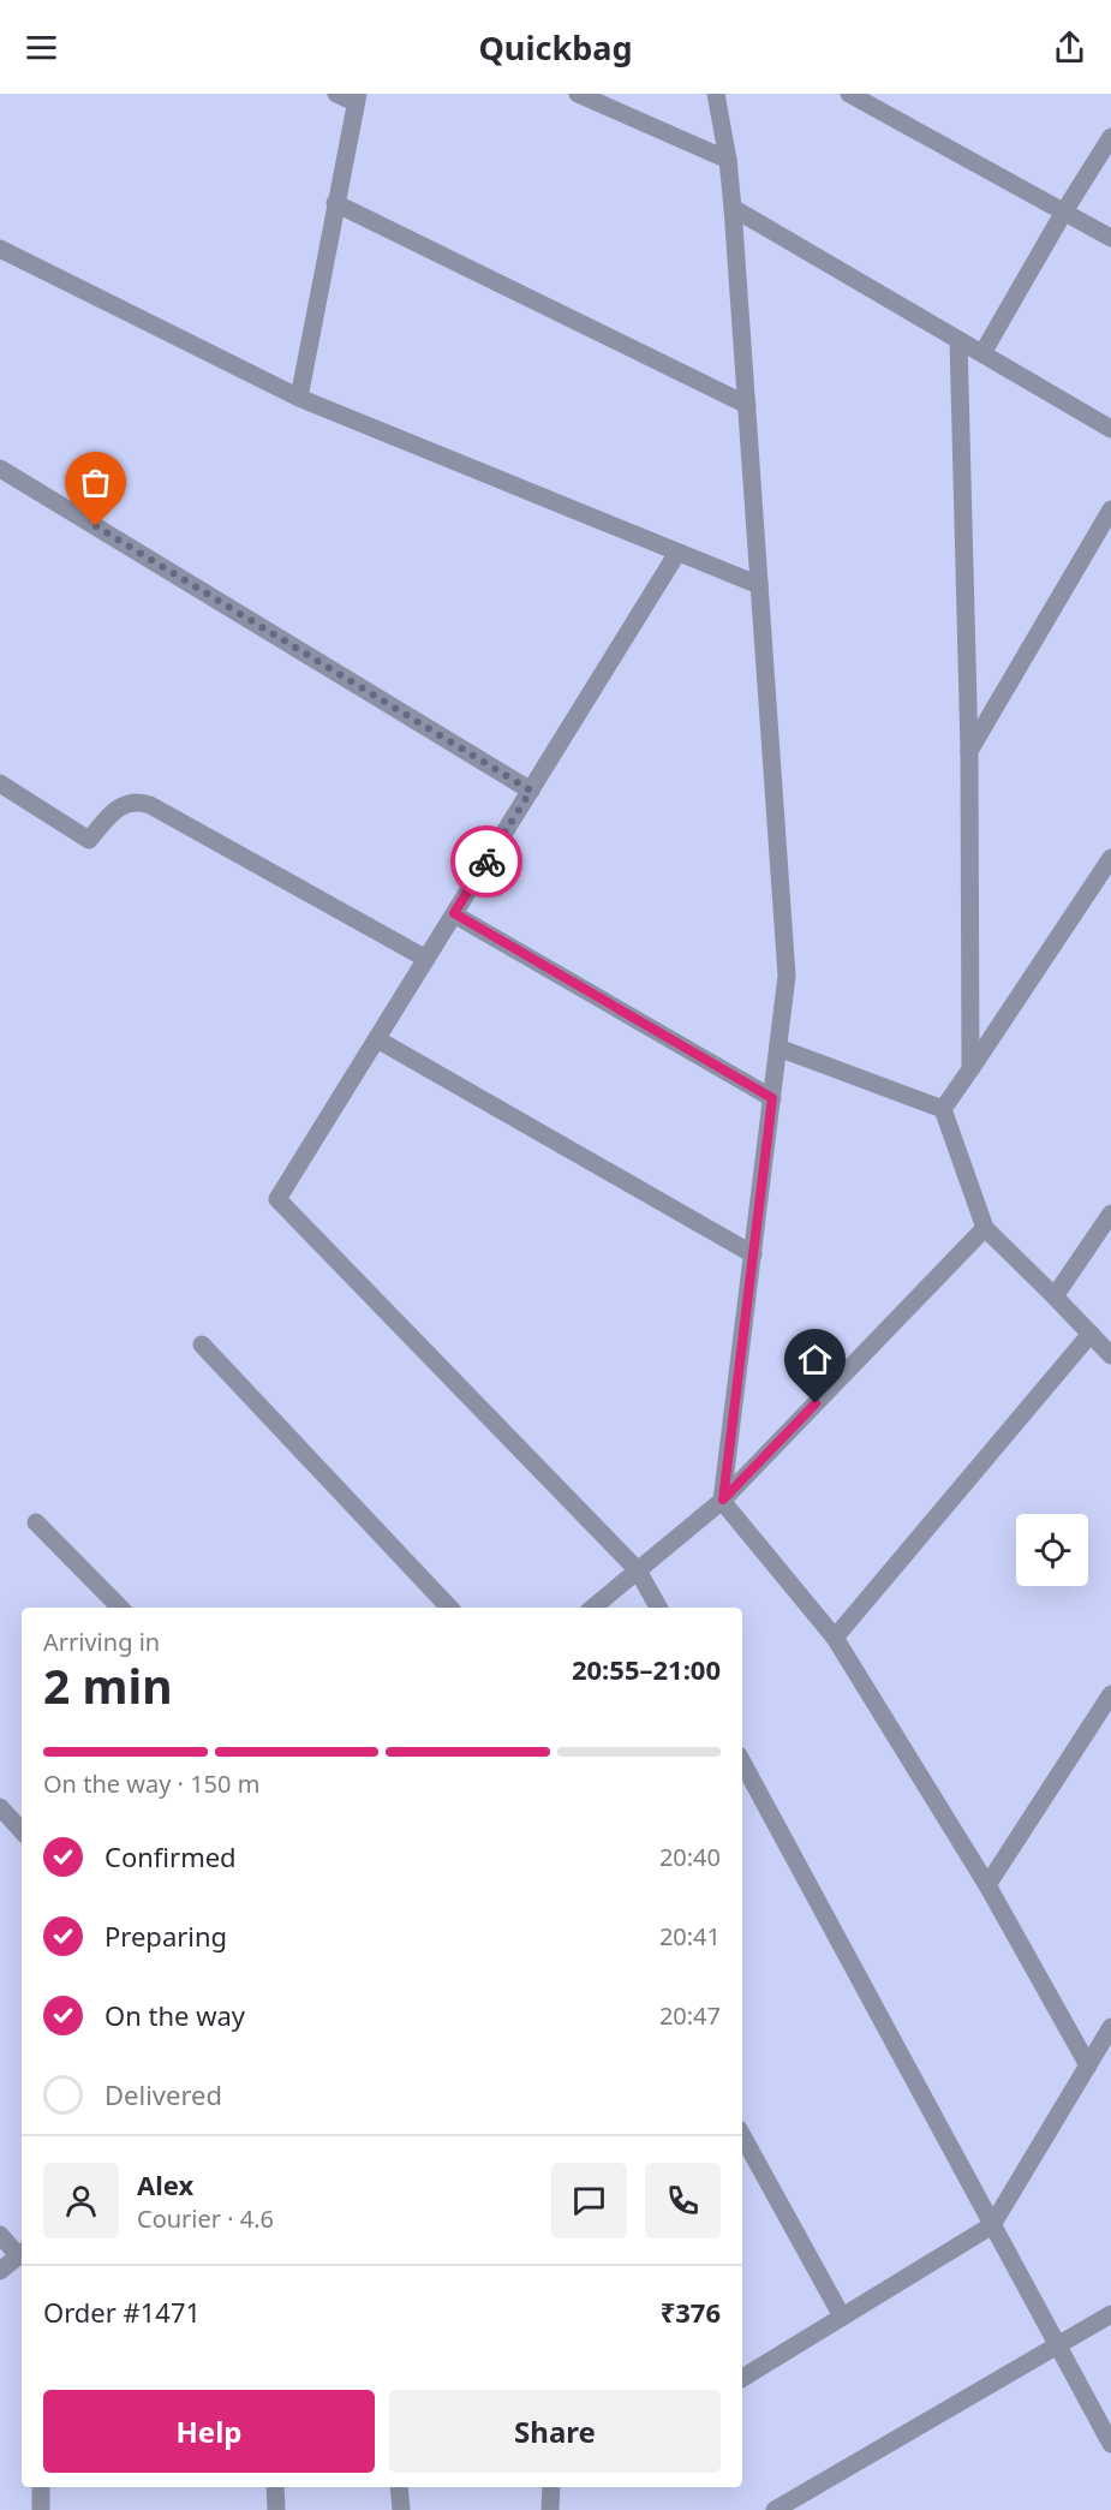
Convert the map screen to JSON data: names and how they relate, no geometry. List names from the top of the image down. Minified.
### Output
{"page":{"header":"Quickbag","heading":["2 min","Arriving in","20:55–21:00"],"panel":["Alex","Courier · 4.6","Order #1471","₹376"],"bar":"On the way · 150 m","list":[["Confirmed","20:40"],["Preparing","20:41"],["On the way","20:47"],"Delivered"],"buttons":["Help","Share"]}}
